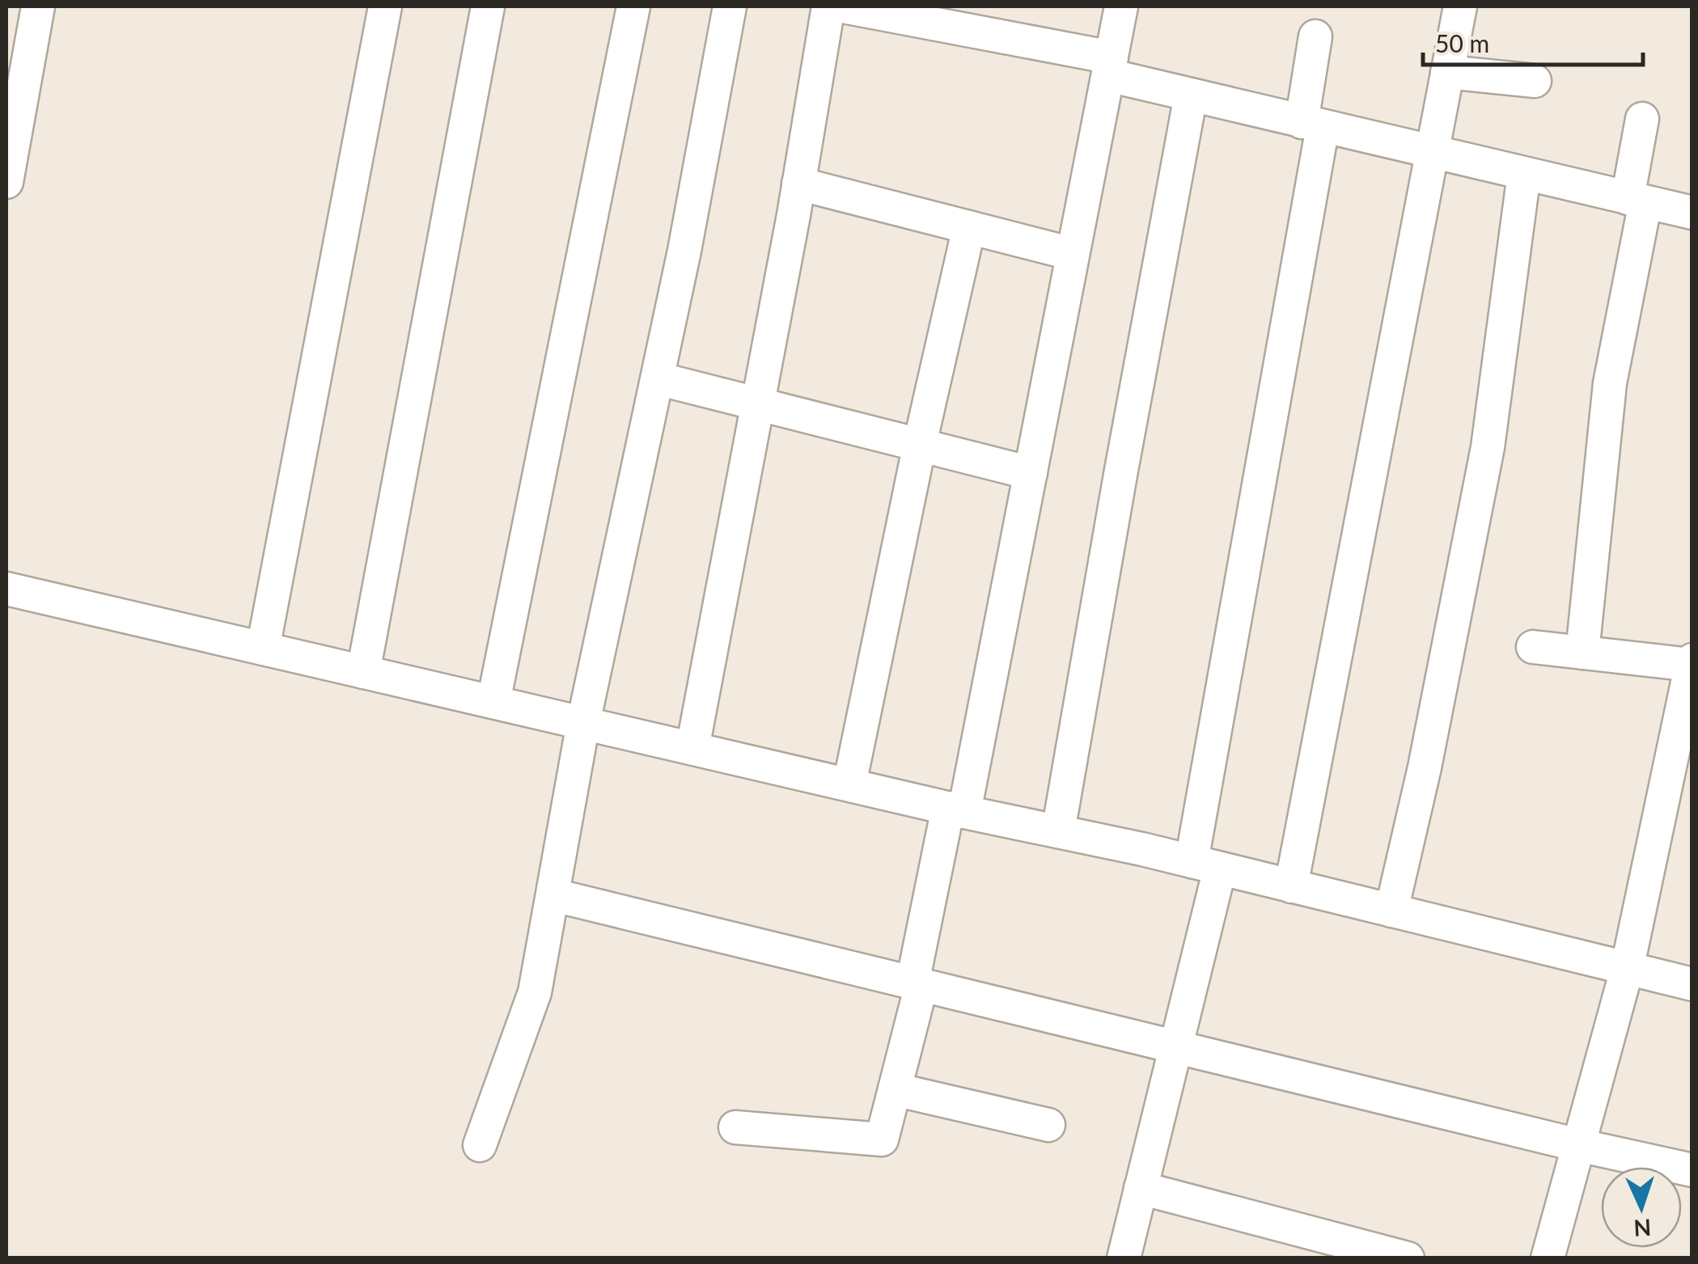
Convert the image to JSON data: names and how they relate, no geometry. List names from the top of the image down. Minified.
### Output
{"scale_bar":"50 m","north":"bottom"}
